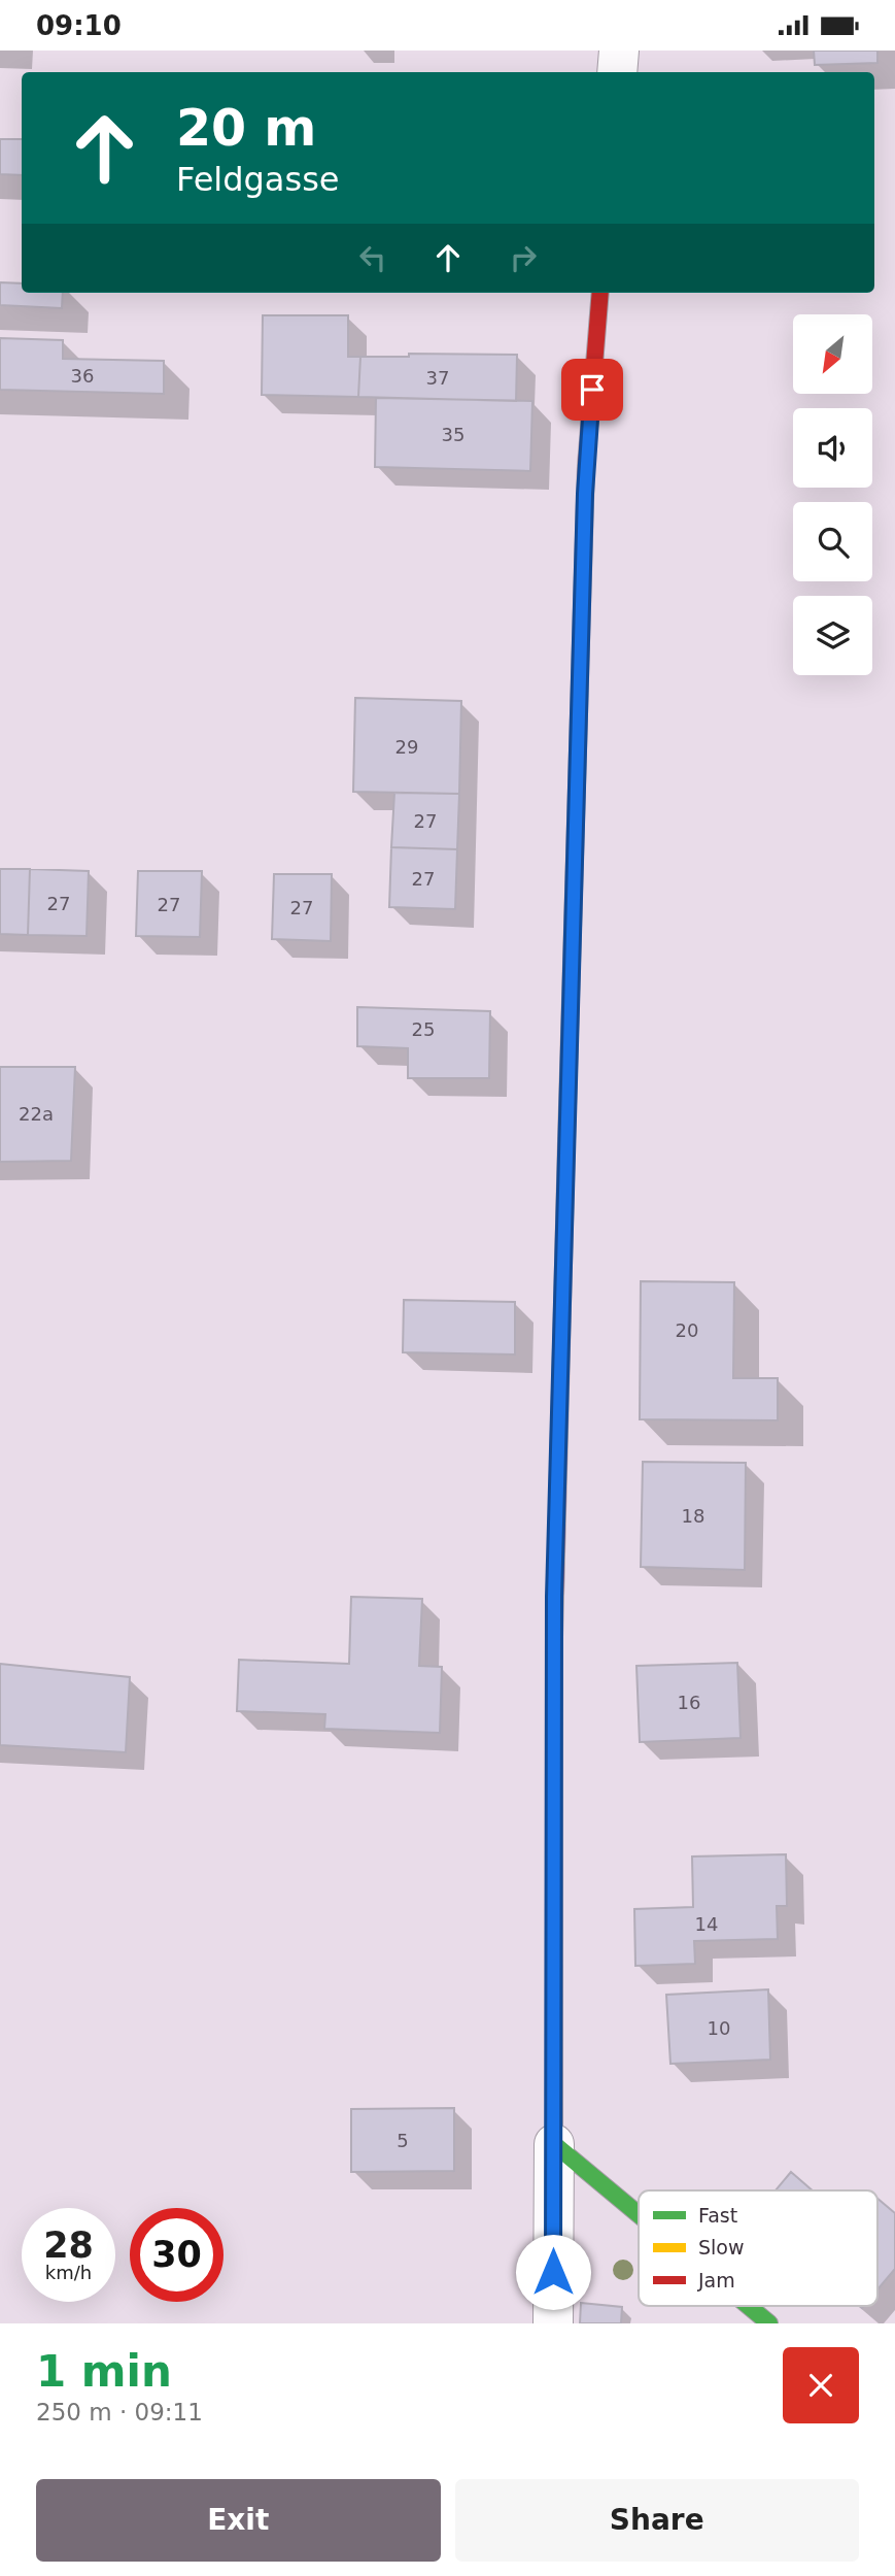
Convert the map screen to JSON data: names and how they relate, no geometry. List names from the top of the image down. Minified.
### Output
{"house_numbers":["36","37","35","29","27","27","27","27","27","25","22a","20","18","16","14","10","5"],"legend":["Fast","Slow","Jam"],"north":"bottom left","page":{"status":"09:10","turn":["20 m","Feldgasse"],"speed":"28 km/h","limit":"30","heading":["1 min","250 m · 09:11"],"buttons":["Exit","Share"]}}
